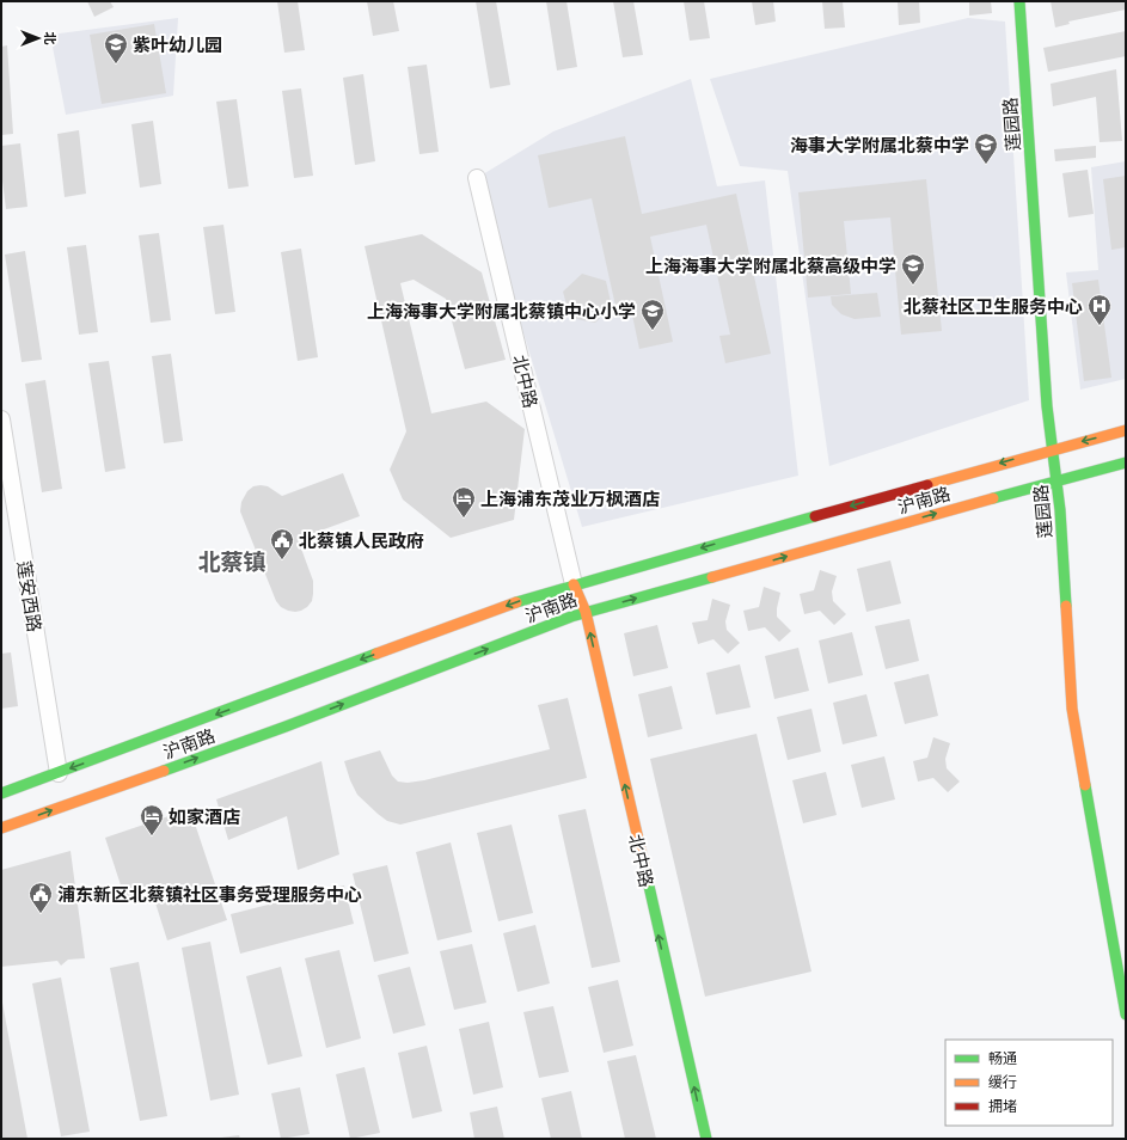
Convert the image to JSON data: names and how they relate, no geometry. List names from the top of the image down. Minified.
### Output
{"streets":{"main road":["莲园路","北中路","沪南路"],"street":["莲安西路"]},"crossings":[["莲园路","沪南路"],["北中路","沪南路"],["沪南路","莲安西路"]],"one_way":["北中路"],"districts":["北蔡镇"],"places":{"school or university":["紫叶幼儿园","海事大学附属北蔡中学","上海海事大学附属北蔡高级中学","上海海事大学附属北蔡镇中心小学"],"hospital":["北蔡社区卫生服务中心"],"hotel":["上海浦东茂业万枫酒店","如家酒店"],"public building":["北蔡镇人民政府","浦东新区北蔡镇社区事务受理服务中心"]},"legend":["畅通","缓行","拥堵"],"north":"right"}
